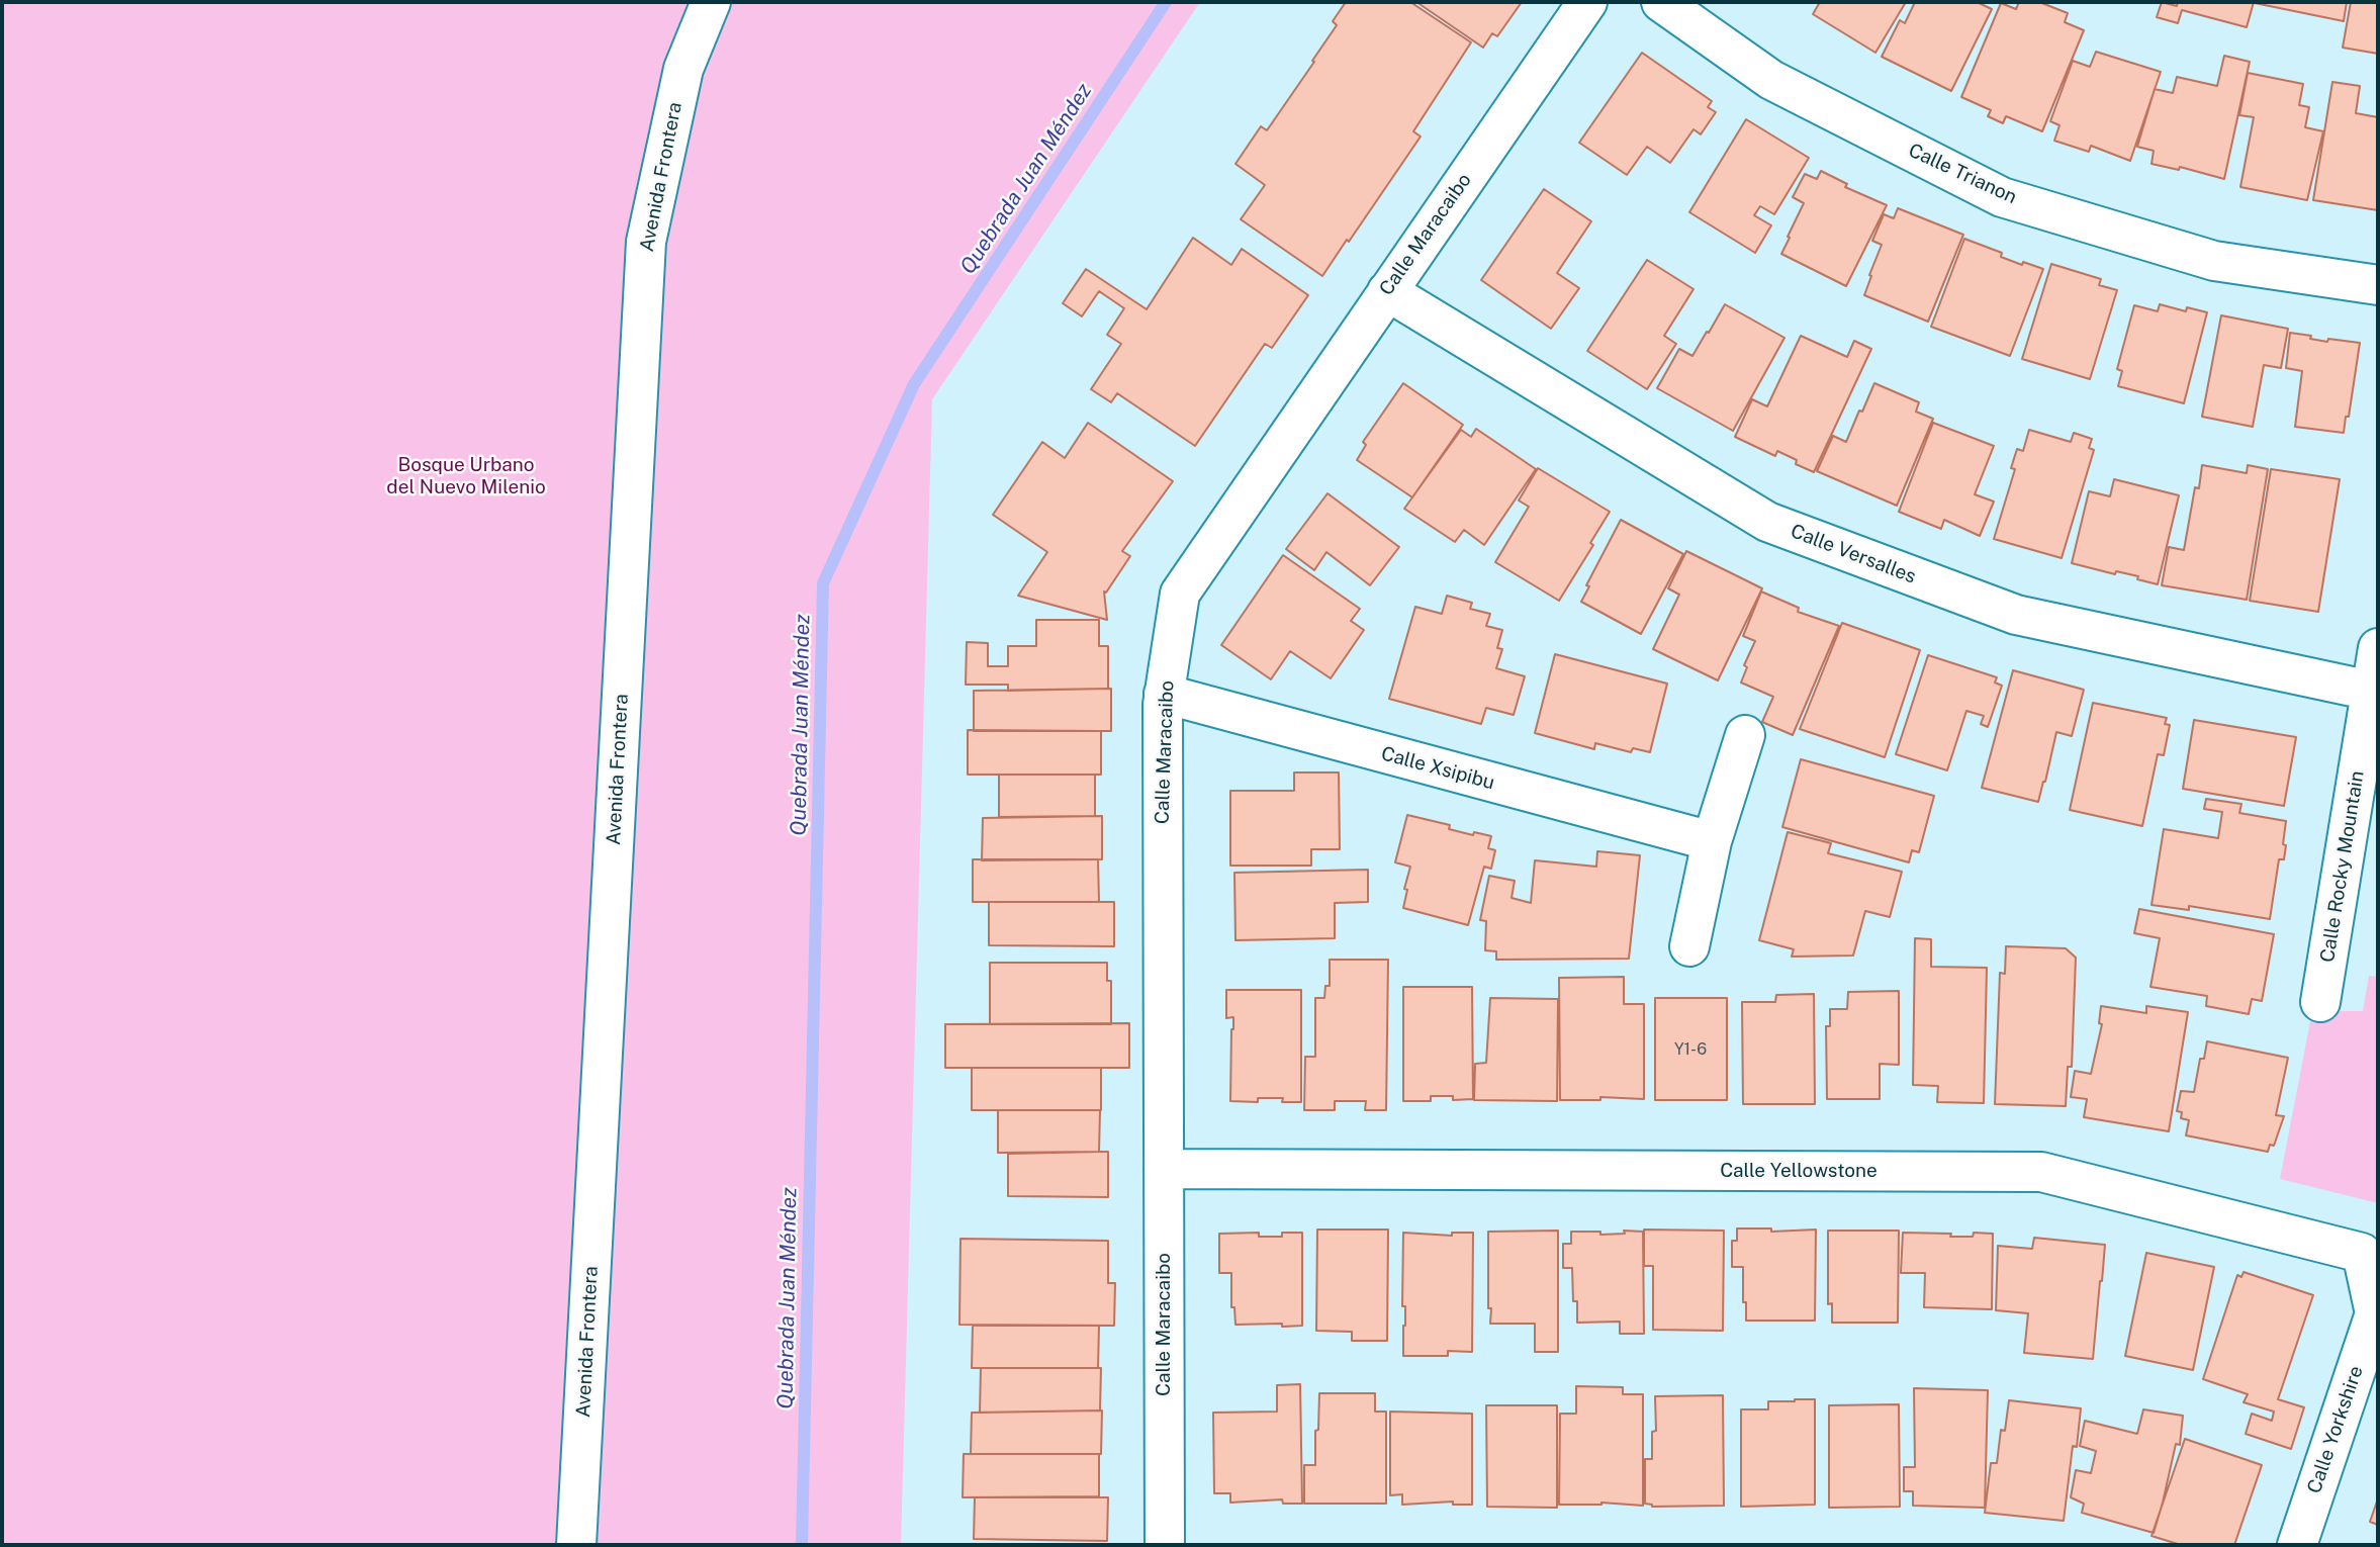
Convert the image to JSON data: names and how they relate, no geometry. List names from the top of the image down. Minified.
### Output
{"streets":{"street":["Calle Trianon","Avenida Frontera","Calle Maracaibo","Calle Versalles","Calle Xsipibu","Calle Rocky Mountain","Calle Yellowstone","Calle Yorkshire"]},"crossings":[["Calle Maracaibo","Calle Versalles"],["Calle Maracaibo","Calle Xsipibu"],["Calle Maracaibo","Calle Yellowstone"],["Calle Versalles","Calle Rocky Mountain"],["Calle Yellowstone","Calle Yorkshire"]],"water":["Quebrada Juan Méndez"],"parks":["Bosque Urbano del Nuevo Milenio"],"house_numbers":["Y1-6"]}
